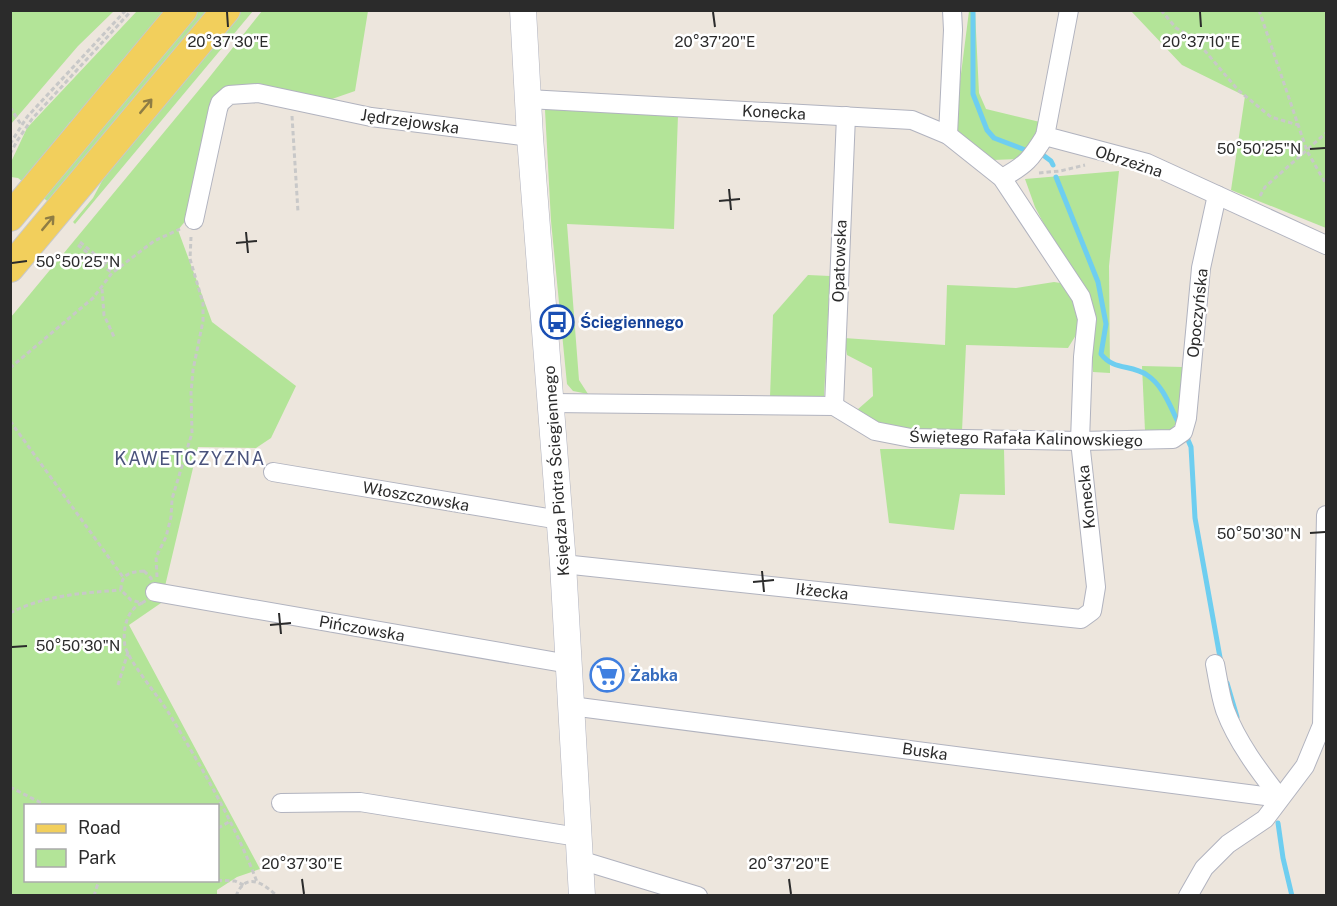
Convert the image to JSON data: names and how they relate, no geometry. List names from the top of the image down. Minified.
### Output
{"streets":{"street":["Konecka","Jędrzejowska","Obrzeżna","Opatowska","Opoczyńska","Świętego Rafała Kalinowskiego","Księdza Piotra Ściegiennego","Włoszczowska","Iłżecka","Pińczowska","Buska"]},"crossings":[["Konecka","Opatowska"],["Konecka","Świętego Rafała Kalinowskiego"],["Konecka","Księdza Piotra Ściegiennego"],["Konecka","Iłżecka"],["Jędrzejowska","Księdza Piotra Ściegiennego"],["Obrzeżna","Opoczyńska"],["Opatowska","Świętego Rafała Kalinowskiego"],["Opoczyńska","Świętego Rafała Kalinowskiego"],["Księdza Piotra Ściegiennego","Włoszczowska"],["Księdza Piotra Ściegiennego","Iłżecka"],["Księdza Piotra Ściegiennego","Pińczowska"],["Księdza Piotra Ściegiennego","Buska"]],"districts":["KAWETCZYZNA"],"places":{"bus stop":["Ściegiennego"],"supermarket":["Żabka"]},"legend":["Road","Park"],"coordinates":["20°37'30\"E","20°37'20\"E","20°37'10\"E","50°50'25\"N","50°50'30\"N"]}
